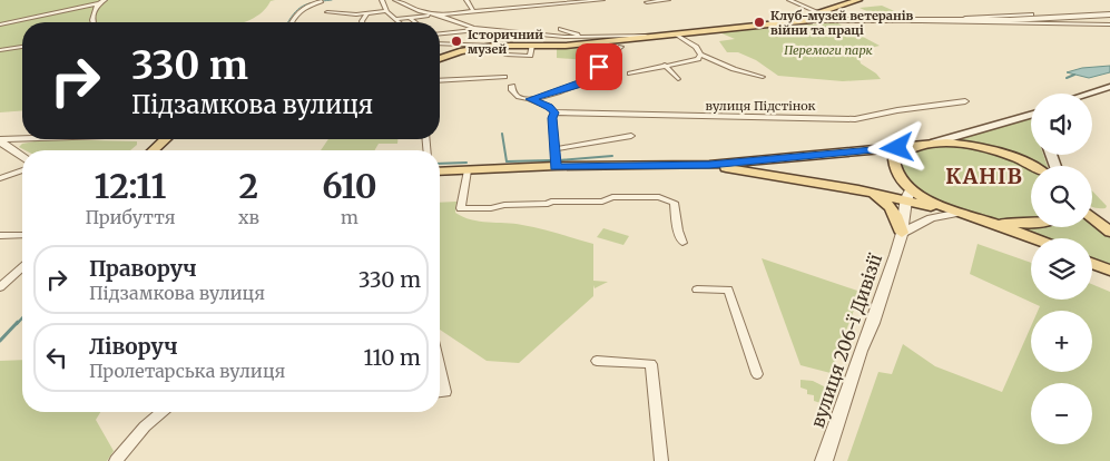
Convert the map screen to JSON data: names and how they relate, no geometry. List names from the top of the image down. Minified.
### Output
{"streets":{"street":["вулиця Підстінок","вулиця 206-ї Дивізії"]},"districts":["КАНІВ"],"parks":["Перемоги парк"],"places":["Клуб-музей ветеранів війни та праці","Історичний музей"],"page":{"turn":["330 m","Підзамкова вулиця"],"map_buttons":["+","−"],"eta":["12:11","Прибуття","2","хв","610","m"],"list":[{"name":"Праворуч","note":"Підзамкова вулиця","value":"330 m"},{"name":"Ліворуч","note":"Пролетарська вулиця","value":"110 m"}]}}
